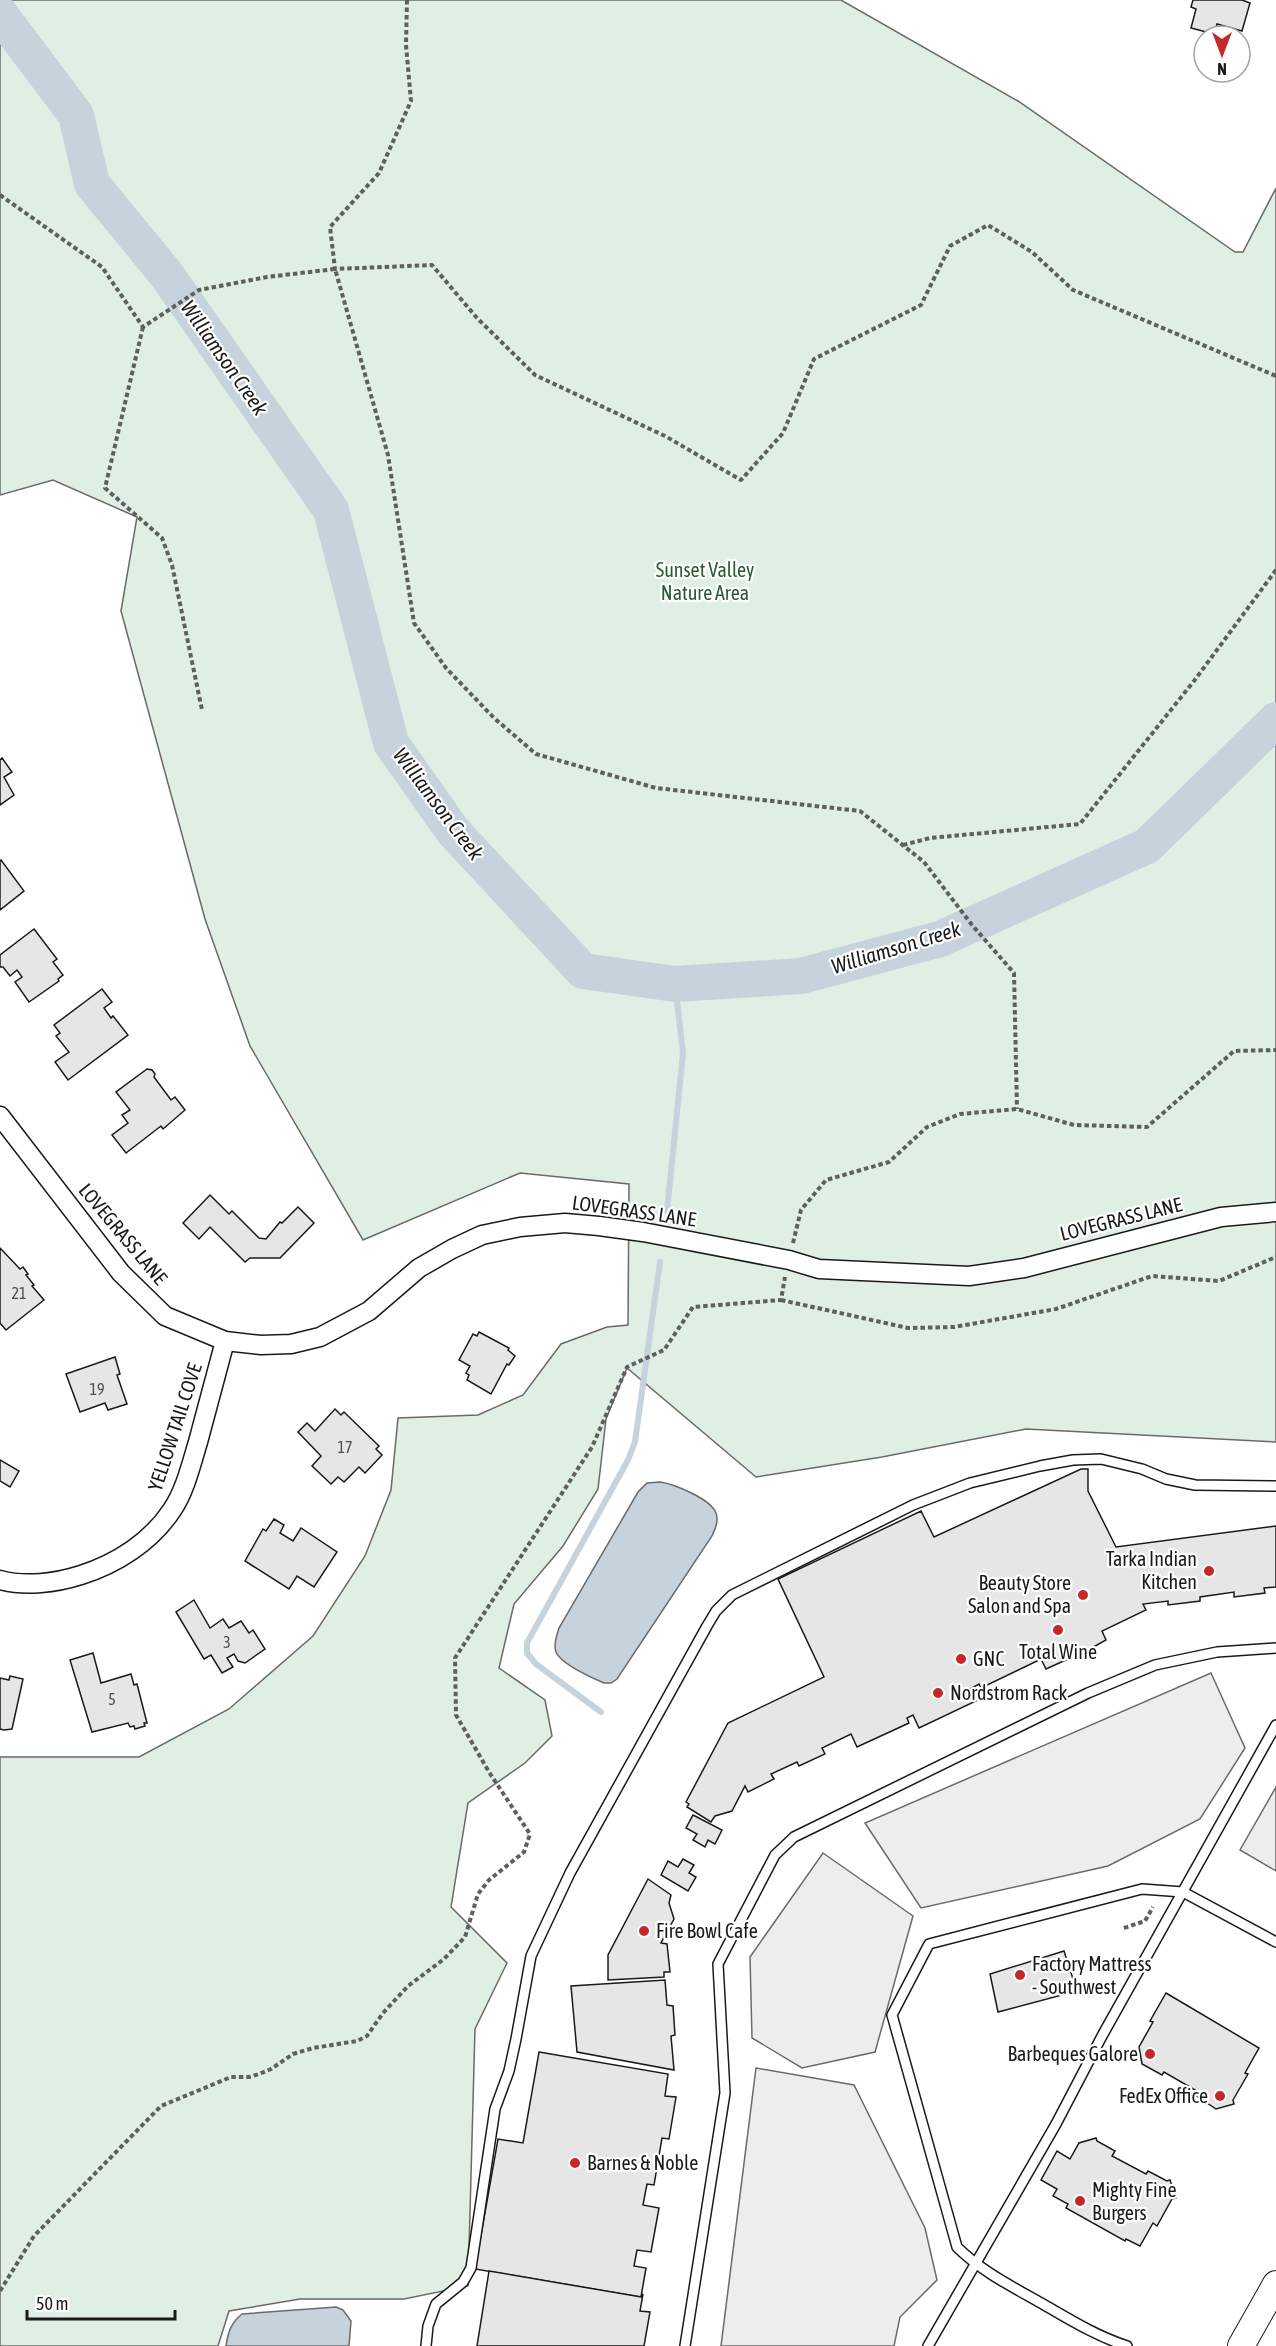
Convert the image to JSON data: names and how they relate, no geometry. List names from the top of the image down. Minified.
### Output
{"streets":{"street":["LOVEGRASS LANE","YELLOW TAIL COVE"]},"crossings":[["LOVEGRASS LANE","YELLOW TAIL COVE"]],"water":["Williamson Creek"],"parks":["Sunset Valley Nature Area"],"places":["Tarka Indian Kitchen","Beauty Store Salon and Spa","Total Wine","GNC","Nordstrom Rack","Fire Bowl Cafe","Factory Mattress - Southwest","Barbeques Galore","FedEx Office","Barnes & Noble","Mighty Fine Burgers"],"house_numbers":["21","19","17","3","5"],"scale_bar":"50 m","north":"bottom"}
